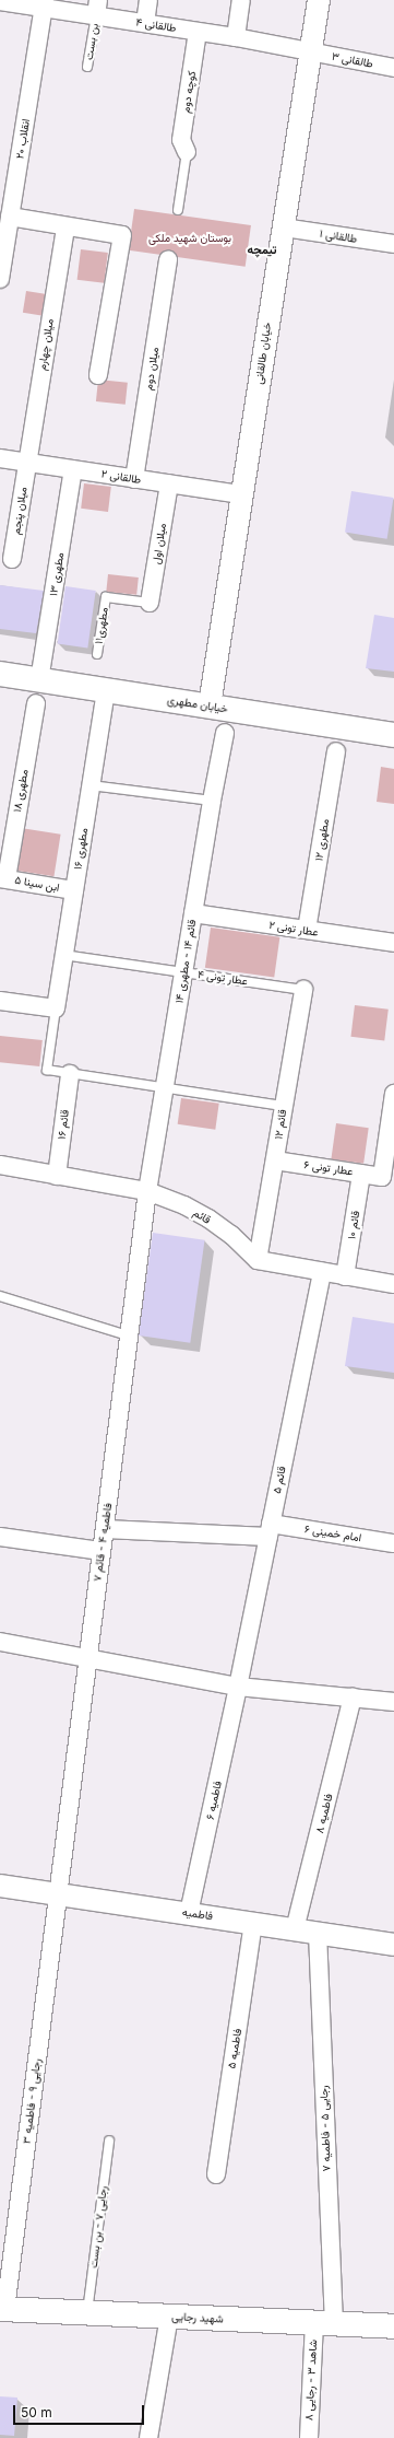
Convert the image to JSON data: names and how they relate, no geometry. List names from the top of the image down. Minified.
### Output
{"streets":{"main road":["خیابان مطهری","شهید رجایی"],"street":["طالقانی ۴","طالقانی ۳","کوچه دوم","انقلاب ۲۰","طالقانی ۱","میلان چهارم","خیابان طالقانی","میلان دوم","طالقانی ۲","میلان پنجم","میلان اول","مطهری ۱۳","مطهری ۱۸","مطهری ۱۲","مطهری ۱۶","ابن سینا ۵","عطار تونی ۲","قائم ۱۴ - مطهری ۱۴","قائم ۱۶","قائم ۱۲","عطار تونی ۶","قائم","قائم ۱۰","قائم ۵","امام خمینی ۶","فاطمیه ۴ - قائم ۷","فاطمیه ۶","فاطمیه ۸","فاطمیه","فاطمیه ۵","رجایی ۹ - فاطمیه ۳","رجایی ۵ - فاطمیه ۷","شاهد ۳ - رجایی ۸"],"lane":["بن بست","مطهری۱۱","عطار تونی ۴","رجایی ۷ - بن بست"]},"crossings":[["طالقانی ۴","بن بست"],["طالقانی ۴","طالقانی ۳"],["طالقانی ۴","کوچه دوم"],["طالقانی ۴","انقلاب ۲۰"],["طالقانی ۴","خیابان طالقانی"],["طالقانی ۳","خیابان طالقانی"],["طالقانی ۱","خیابان طالقانی"],["میلان چهارم","طالقانی ۲"],["میلان چهارم","میلان پنجم"],["خیابان طالقانی","طالقانی ۲"],["خیابان طالقانی","خیابان مطهری"],["میلان دوم","طالقانی ۲"],["طالقانی ۲","میلان پنجم"],["طالقانی ۲","میلان اول"],["طالقانی ۲","مطهری ۱۳"],["میلان اول","مطهری۱۱"],["مطهری ۱۳","خیابان مطهری"],["خیابان مطهری","مطهری ۱۶"],["مطهری ۱۸","ابن سینا ۵"],["مطهری ۱۲","عطار تونی ۲"],["مطهری ۱۶","ابن سینا ۵"],["مطهری ۱۶","عطار تونی ۴"],["عطار تونی ۲","قائم ۱۴ - مطهری ۱۴"],["قائم ۱۴ - مطهری ۱۴","عطار تونی ۴"],["قائم ۱۴ - مطهری ۱۴","قائم"],["قائم ۱۴ - مطهری ۱۴","فاطمیه ۴ - قائم ۷"],["عطار تونی ۴","قائم ۱۲"],["قائم ۱۶","قائم"],["قائم ۱۲","عطار تونی ۶"],["قائم ۱۲","قائم"],["عطار تونی ۶","قائم ۱۰"],["قائم","فاطمیه ۴ - قائم ۷"],["قائم ۵","امام خمینی ۶"],["قائم ۵","فاطمیه ۶"],["امام خمینی ۶","فاطمیه ۴ - قائم ۷"],["فاطمیه ۴ - قائم ۷","فاطمیه"],["فاطمیه ۴ - قائم ۷","رجایی ۹ - فاطمیه ۳"],["فاطمیه ۶","فاطمیه"],["فاطمیه ۸","فاطمیه"],["فاطمیه","فاطمیه ۵"],["فاطمیه","رجایی ۹ - فاطمیه ۳"],["فاطمیه","رجایی ۵ - فاطمیه ۷"],["رجایی ۹ - فاطمیه ۳","شهید رجایی"],["رجایی ۵ - فاطمیه ۷","شهید رجایی"],["رجایی ۵ - فاطمیه ۷","شاهد ۳ - رجایی ۸"],["رجایی ۷ - بن بست","شهید رجایی"],["شهید رجایی","شاهد ۳ - رجایی ۸"]],"districts":["تیمچه"],"parks":["بوستان شهید ملکی"],"scale_bar":"50 m"}
